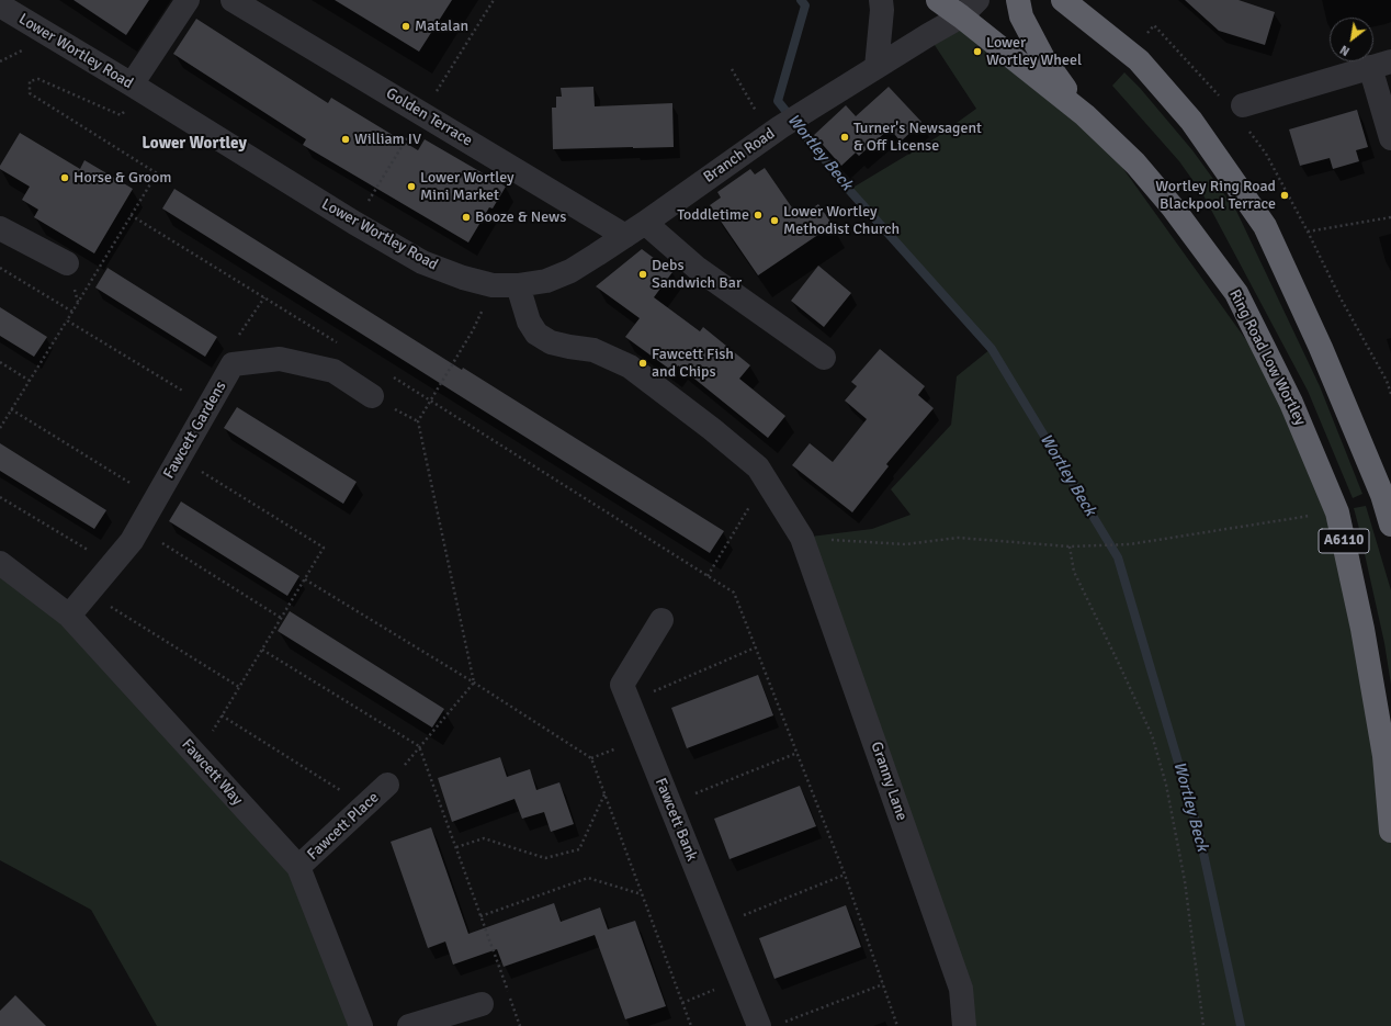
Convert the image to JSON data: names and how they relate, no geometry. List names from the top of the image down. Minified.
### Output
{"streets":{"highway":["Ring Road Low Wortley","A6110"],"street":["Lower Wortley Road","Golden Terrace","Branch Road","Fawcett Gardens","Fawcett Way","Granny Lane","Fawcett Bank","Fawcett Place"]},"crossings":[["Lower Wortley Road","Branch Road"],["Golden Terrace","Branch Road"],["Branch Road","Ring Road Low Wortley"],["Ring Road Low Wortley","A6110"],["Fawcett Gardens","Fawcett Way"],["Fawcett Way","Fawcett Place"]],"districts":["Lower Wortley"],"water":["Wortley Beck"],"places":["Matalan","Lower Wortley Wheel","Turner's Newsagent & Off License","William IV","Horse & Groom","Lower Wortley Mini Market","Wortley Ring Road Blackpool Terrace","Toddletime","Booze & News","Lower Wortley Methodist Church","Debs Sandwich Bar","Fawcett Fish and Chips"],"north":"bottom left"}
